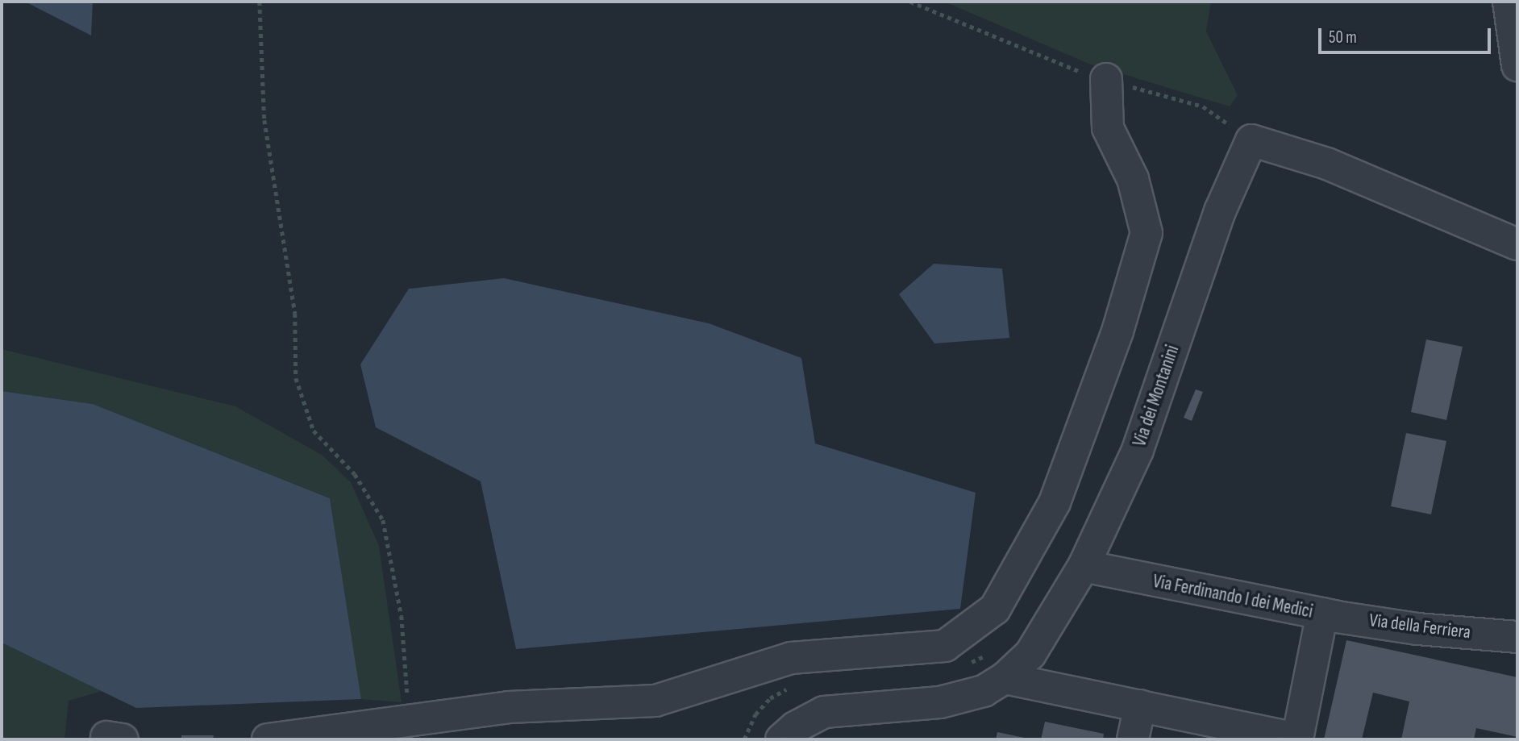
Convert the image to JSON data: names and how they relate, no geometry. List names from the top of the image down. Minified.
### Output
{"streets":{"street":["Via dei Montanini","Via Ferdinando I dei Medici","Via della Ferriera"]},"crossings":[["Via dei Montanini","Via Ferdinando I dei Medici"],["Via Ferdinando I dei Medici","Via della Ferriera"]],"scale_bar":"50 m"}
